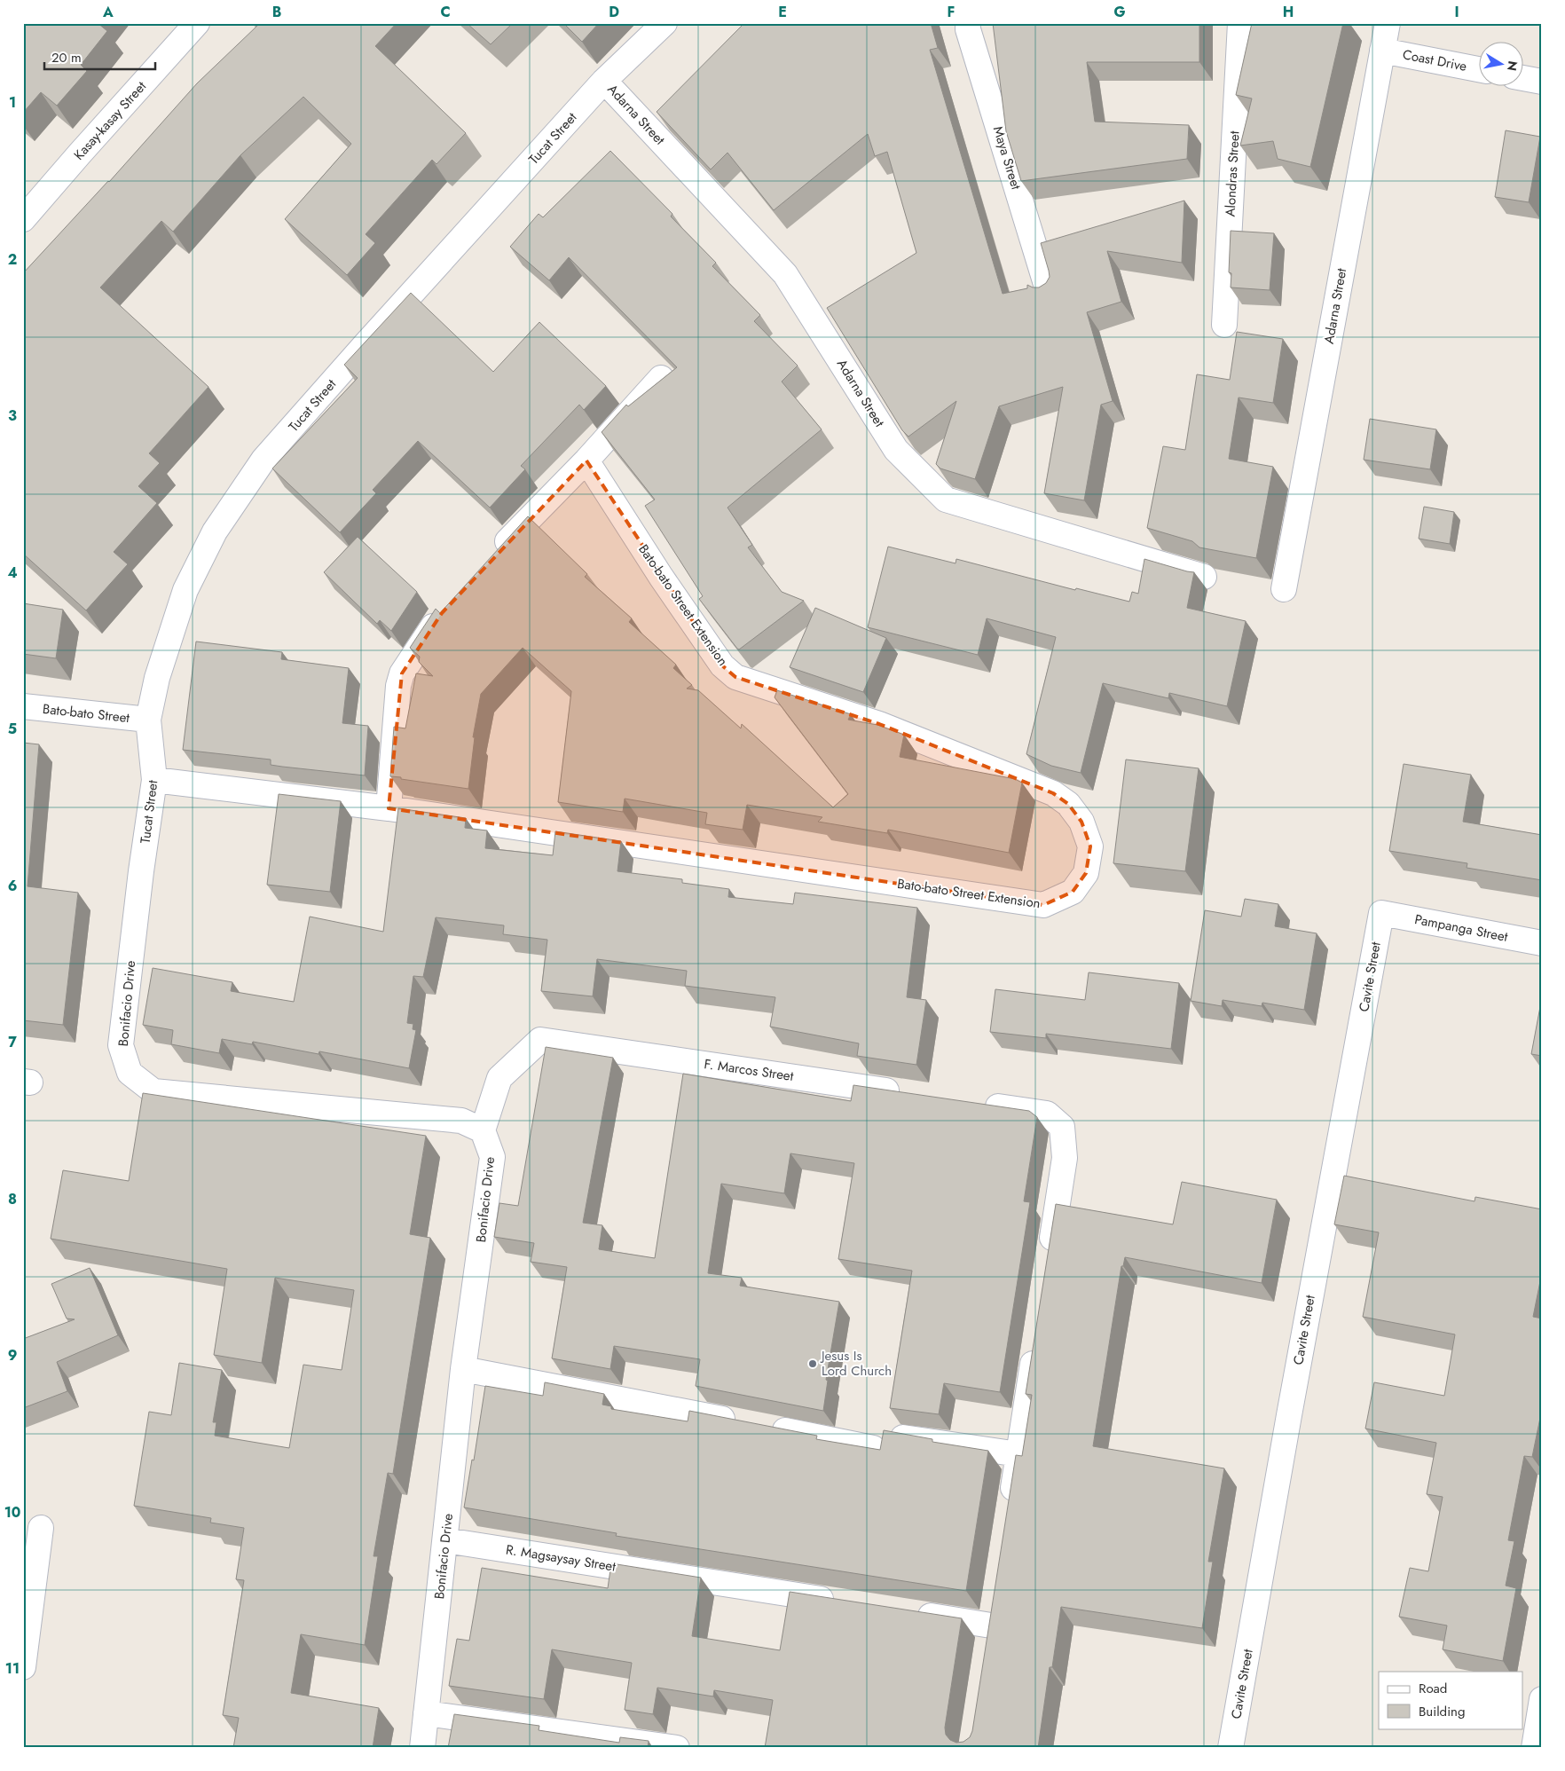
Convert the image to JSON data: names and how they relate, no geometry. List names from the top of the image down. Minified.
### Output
{"streets":{"street":["Coast Drive","Adarna Street","Kasay-kasay Street","Tucat Street","Maya Street","Alondras Street","Bato-bato Street Extension","Bato-bato Street","Pampanga Street","Cavite Street","Bonifacio Drive","F. Marcos Street","R. Magsaysay Street"]},"crossings":[["Coast Drive","Adarna Street"],["Adarna Street","Tucat Street"],["Tucat Street","Bato-bato Street Extension"],["Tucat Street","Bato-bato Street"],["Tucat Street","Bonifacio Drive"],["Pampanga Street","Cavite Street"],["Bonifacio Drive","F. Marcos Street"],["Bonifacio Drive","R. Magsaysay Street"]],"places":["Jesus Is Lord Church"],"legend":["Road","Building"],"scale_bar":"20 m","north":"right","grid":{"columns":["A","B","C","D","E","F","G","H","I"],"rows":["1","2","3","4","5","6","7","8","9","10","11"]}}
